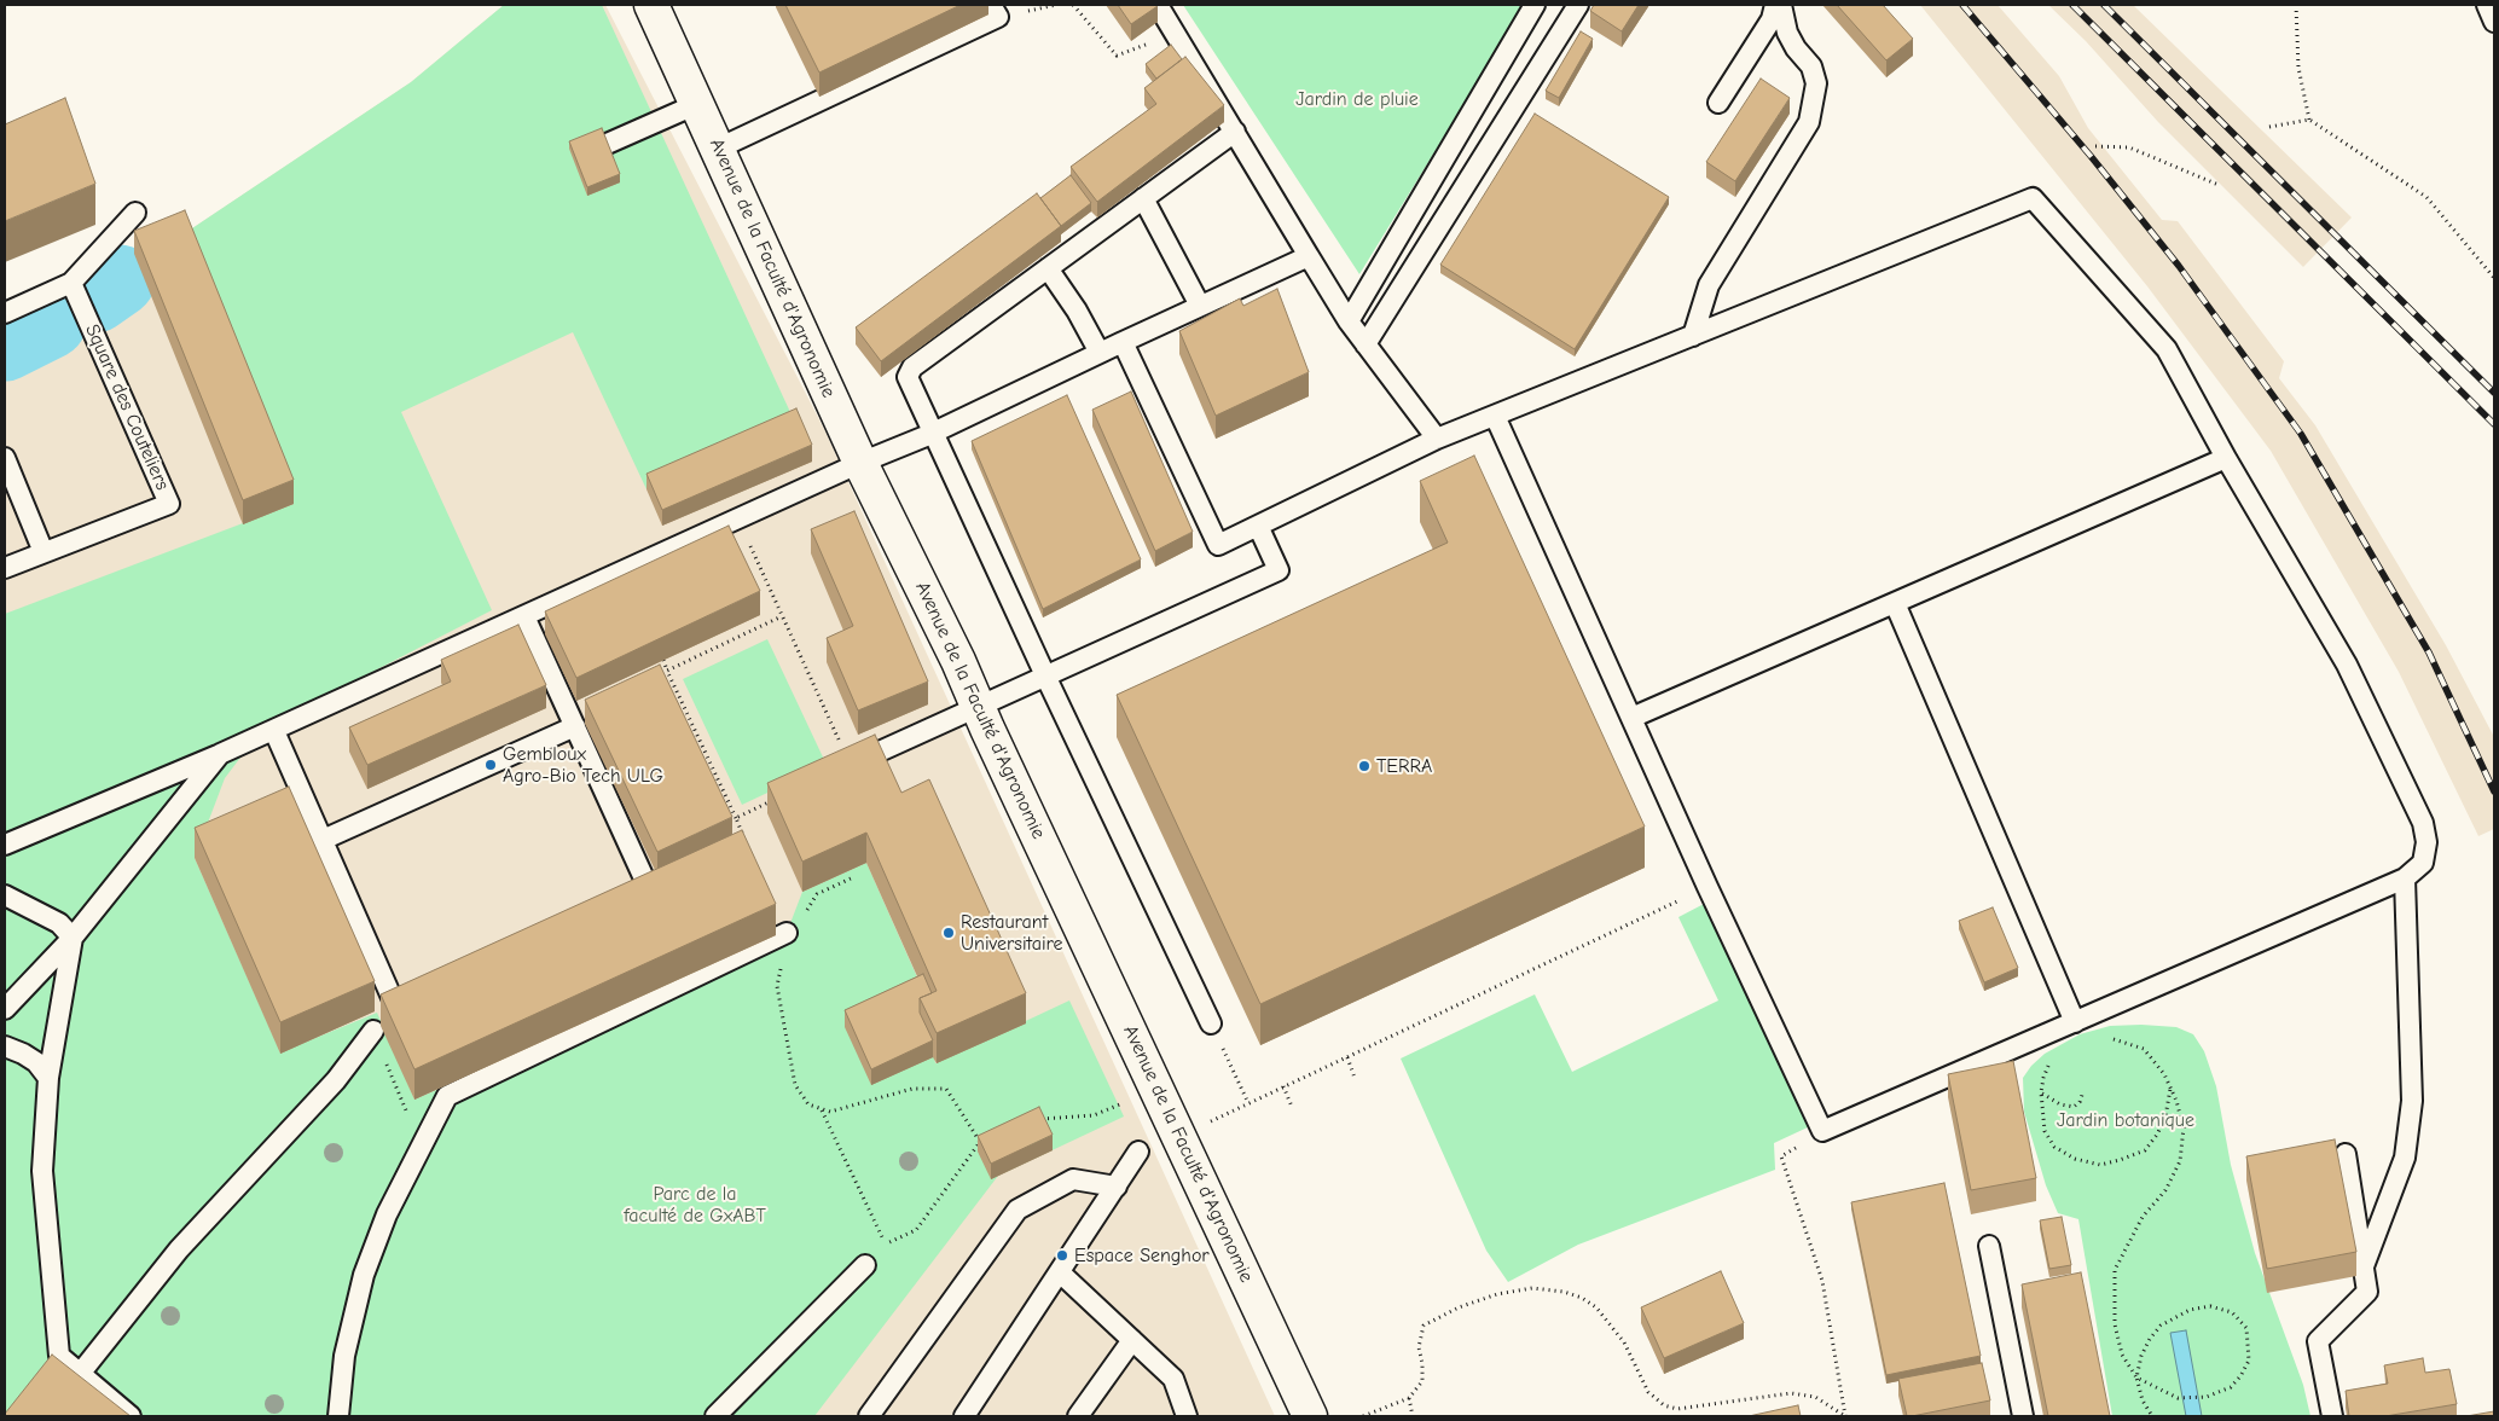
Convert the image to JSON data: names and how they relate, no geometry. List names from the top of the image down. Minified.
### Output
{"streets":{"street":["Avenue de la Faculté d'Agronomie"],"lane":["Square des Couteliers"]},"parks":["Jardin de pluie","Jardin botanique","Parc de la faculté de GxABT"],"places":["Gembloux Agro-Bio Tech ULG","TERRA","Restaurant Universitaire","Espace Senghor"]}
